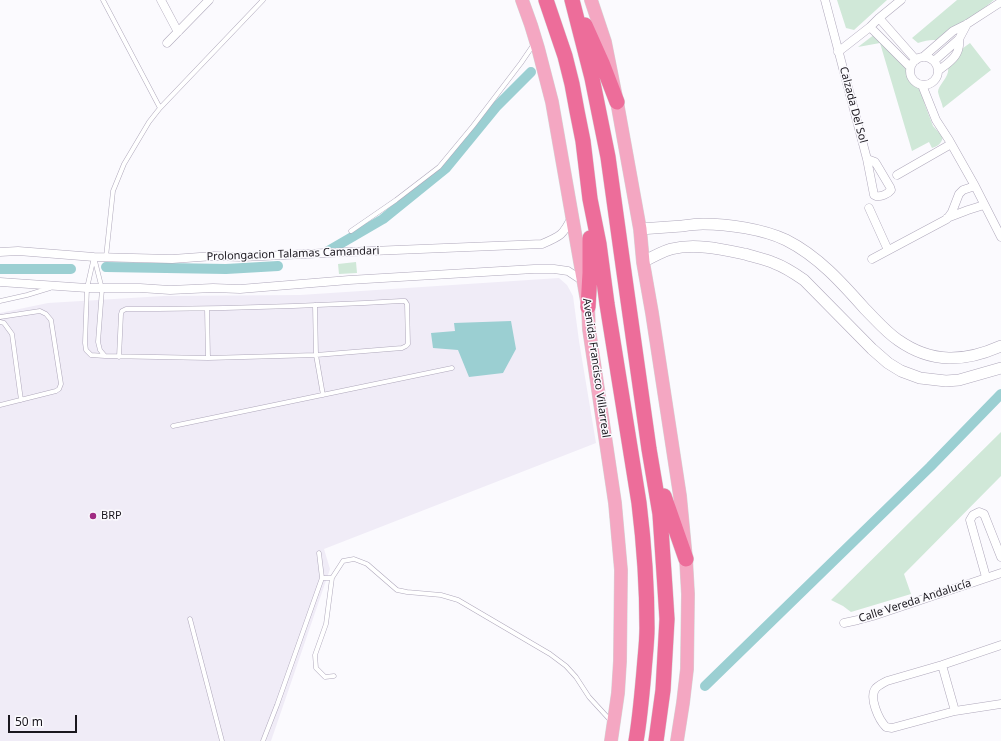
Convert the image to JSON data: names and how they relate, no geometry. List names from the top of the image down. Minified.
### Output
{"streets":{"highway":["Avenida Francisco Villarreal"],"street":["Calzada Del Sol","Prolongacion Talamas Camandari","Calle Vereda Andalucía"]},"crossings":[["Prolongacion Talamas Camandari","Avenida Francisco Villarreal"]],"places":["BRP"],"scale_bar":"50 m"}
